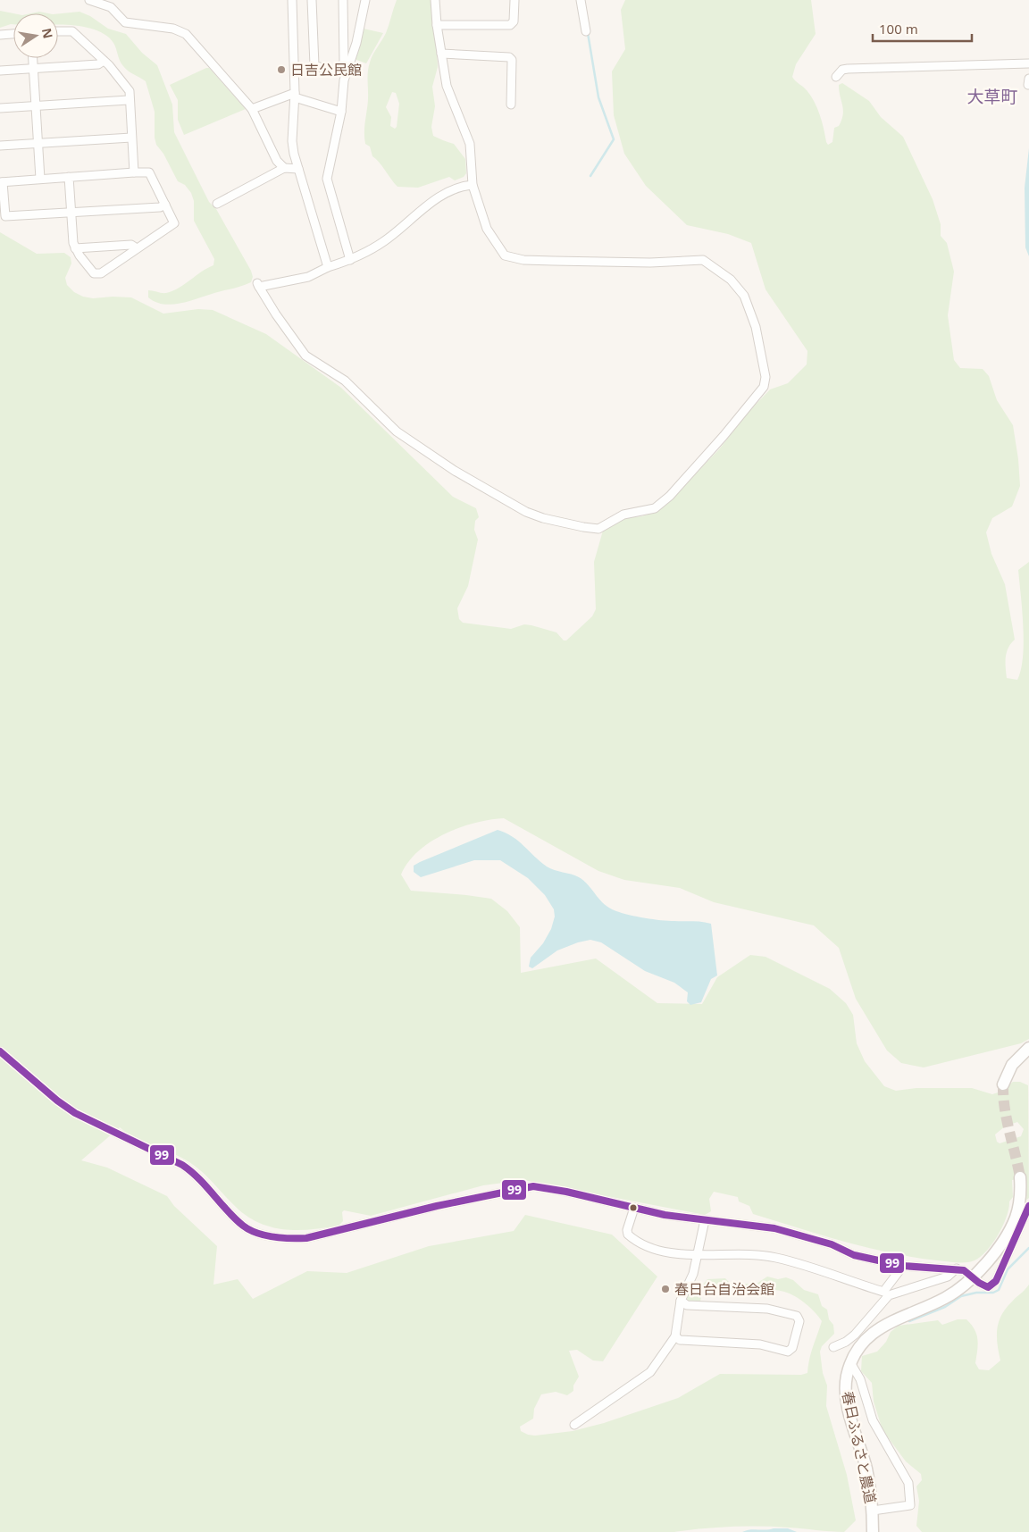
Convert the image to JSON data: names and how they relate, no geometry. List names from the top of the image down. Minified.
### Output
{"streets":{"street":["春日ふるさと農道"]},"districts":["大草町"],"places":["日吉公民館","春日台自治会館"],"lines":["transit line 99"],"scale_bar":"100 m","north":"right"}
